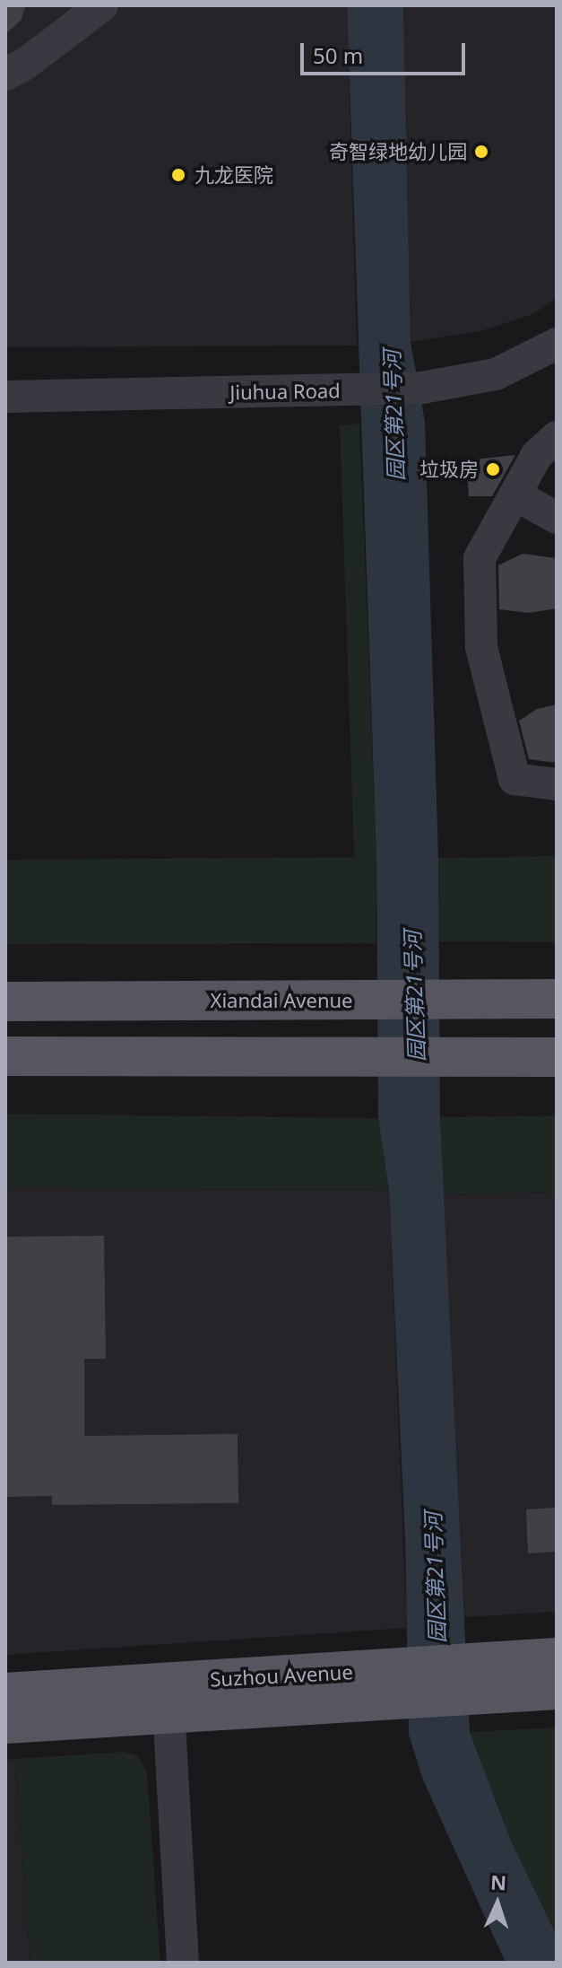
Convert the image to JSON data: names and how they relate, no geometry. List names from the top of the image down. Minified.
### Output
{"streets":{"main road":["Xiandai Avenue","Suzhou Avenue"],"street":["Jiuhua Road"]},"water":["园区第21号河"],"places":["奇智绿地幼儿园","九龙医院","垃圾房"],"scale_bar":"50 m","north":"top"}
